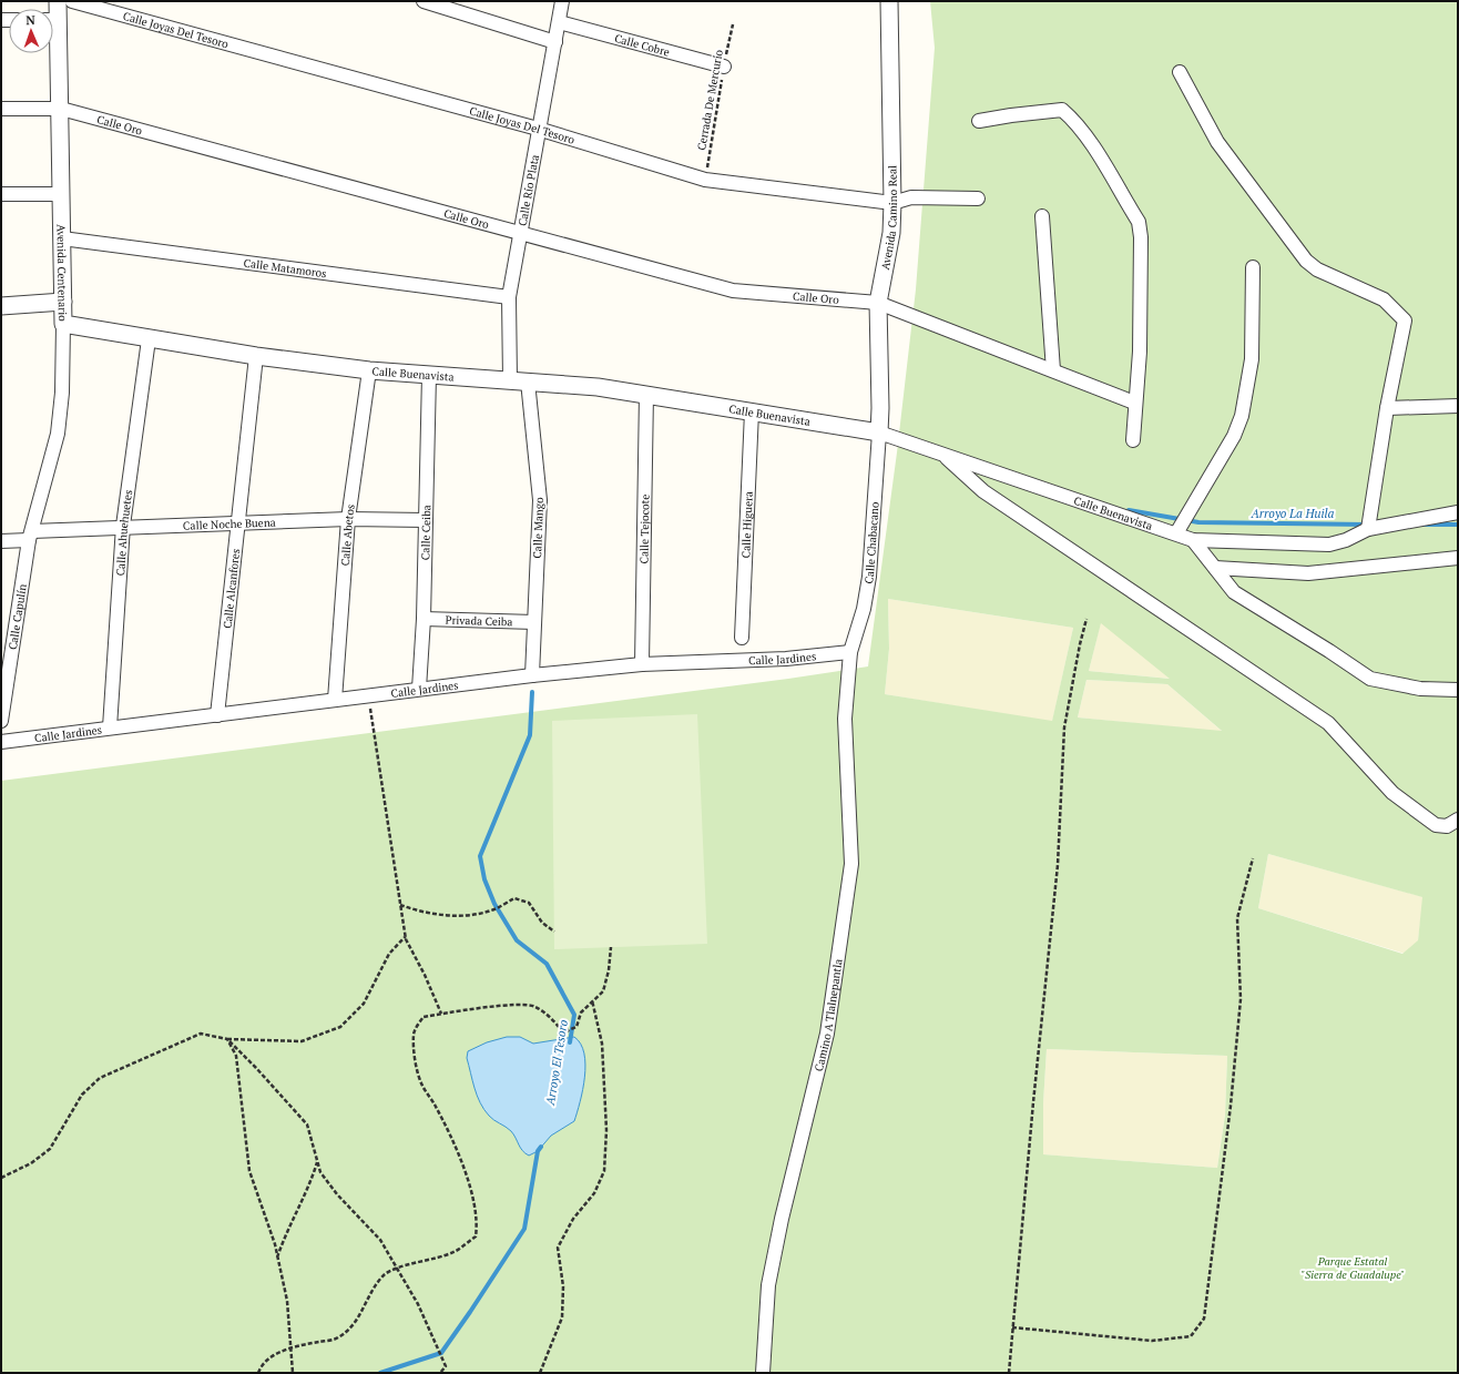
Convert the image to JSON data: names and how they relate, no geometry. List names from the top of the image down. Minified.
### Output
{"streets":{"street":["Calle Joyas Del Tesoro","Calle Cobre","Calle Oro","Calle Río Plata","Avenida Camino Real","Calle Matamoros","Avenida Centenario","Calle Buenavista","Calle Noche Buena","Calle Higuera","Calle Mango","Calle Tejocote","Calle Ahuehuetes","Calle Ceiba","Calle Abetos","Calle Chabacano","Calle Alcanfores","Calle Capulín","Privada Ceiba","Calle Jardines","Camino A Tlalnepantla"],"path":["Cerrada De Mercurio"]},"crossings":[["Calle Joyas Del Tesoro","Cerrada De Mercurio"],["Calle Joyas Del Tesoro","Calle Río Plata"],["Calle Joyas Del Tesoro","Avenida Camino Real"],["Calle Cobre","Cerrada De Mercurio"],["Calle Cobre","Calle Río Plata"],["Calle Oro","Calle Río Plata"],["Calle Oro","Avenida Camino Real"],["Calle Oro","Avenida Centenario"],["Calle Río Plata","Calle Matamoros"],["Calle Río Plata","Calle Buenavista"],["Avenida Camino Real","Calle Buenavista"],["Avenida Camino Real","Calle Chabacano"],["Calle Matamoros","Avenida Centenario"],["Avenida Centenario","Calle Buenavista"],["Avenida Centenario","Calle Noche Buena"],["Avenida Centenario","Calle Capulín"],["Calle Buenavista","Calle Higuera"],["Calle Buenavista","Calle Mango"],["Calle Buenavista","Calle Tejocote"],["Calle Buenavista","Calle Ahuehuetes"],["Calle Buenavista","Calle Ceiba"],["Calle Buenavista","Calle Abetos"],["Calle Buenavista","Calle Chabacano"],["Calle Buenavista","Calle Alcanfores"],["Calle Noche Buena","Calle Ahuehuetes"],["Calle Noche Buena","Calle Ceiba"],["Calle Noche Buena","Calle Abetos"],["Calle Noche Buena","Calle Alcanfores"],["Calle Noche Buena","Calle Capulín"],["Calle Mango","Privada Ceiba"],["Calle Mango","Calle Jardines"],["Calle Tejocote","Calle Jardines"],["Calle Ahuehuetes","Calle Jardines"],["Calle Ceiba","Privada Ceiba"],["Calle Ceiba","Calle Jardines"],["Calle Abetos","Calle Jardines"],["Calle Chabacano","Calle Jardines"],["Calle Chabacano","Camino A Tlalnepantla"],["Calle Alcanfores","Calle Jardines"],["Calle Jardines","Camino A Tlalnepantla"]],"water":["Arroyo La Huila","Arroyo El Tesoro"],"parks":["Parque Estatal \"Sierra de Guadalupe\""],"north":"top"}
